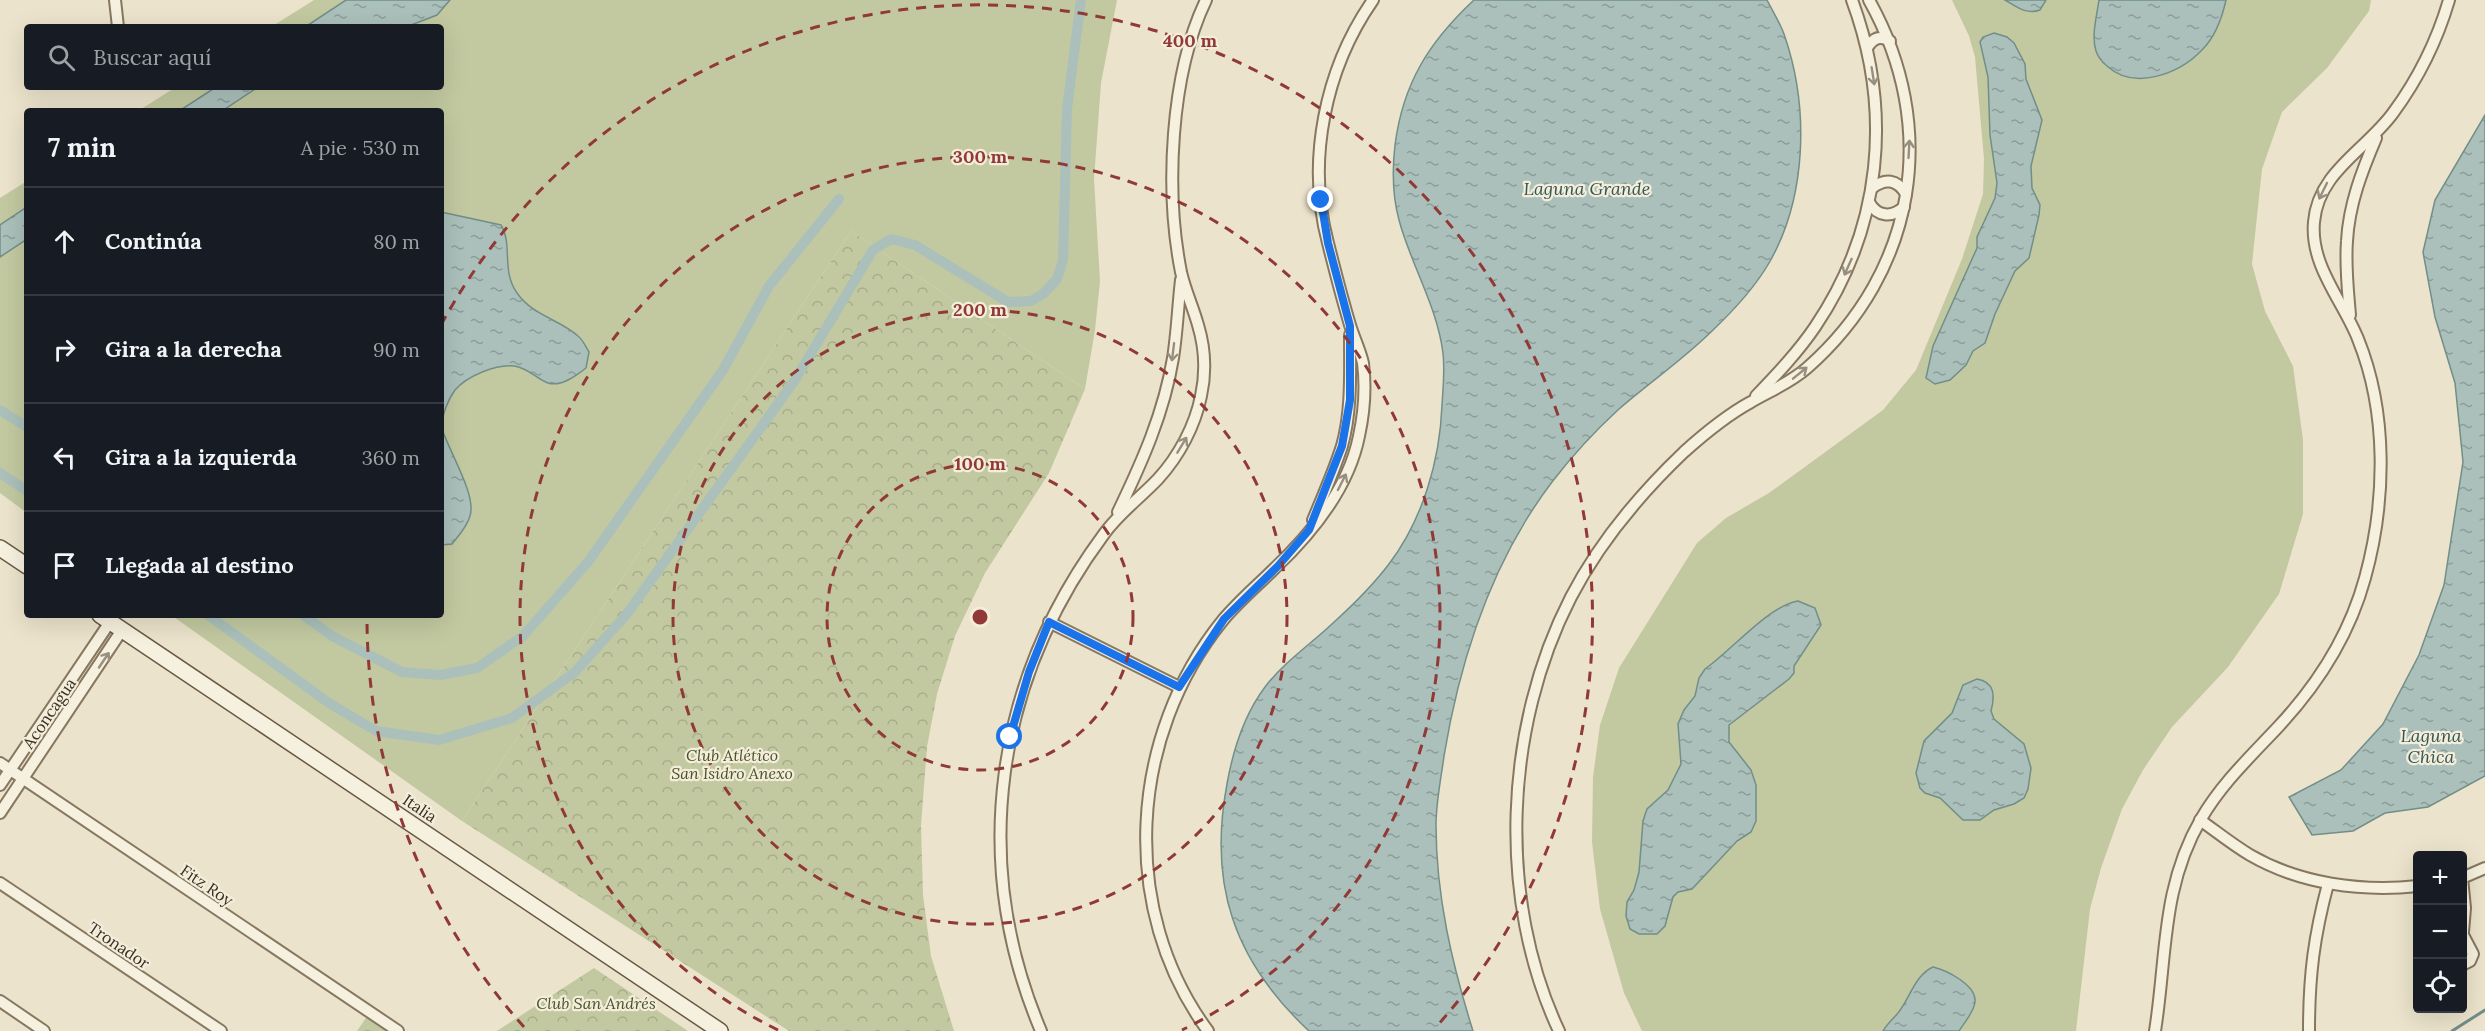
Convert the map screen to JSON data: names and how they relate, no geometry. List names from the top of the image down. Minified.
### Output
{"streets":{"street":["Aconcagua","Italia","Fitz Roy","Tronador"]},"crossings":[["Aconcagua","Italia"],["Aconcagua","Fitz Roy"]],"water":["Laguna Grande","Laguna Chica"],"parks":["Club Atlético San Isidro Anexo","Club San Andrés"],"page":{"search":"Buscar aquí","heading":["7 min","A pie · 530 m"],"list":[["Continúa","80 m"],["Gira a la derecha","90 m"],["Gira a la izquierda","360 m"],"Llegada al destino"],"map_buttons":["+","−"]},"rings":["400 m","300 m","200 m","100 m"]}
